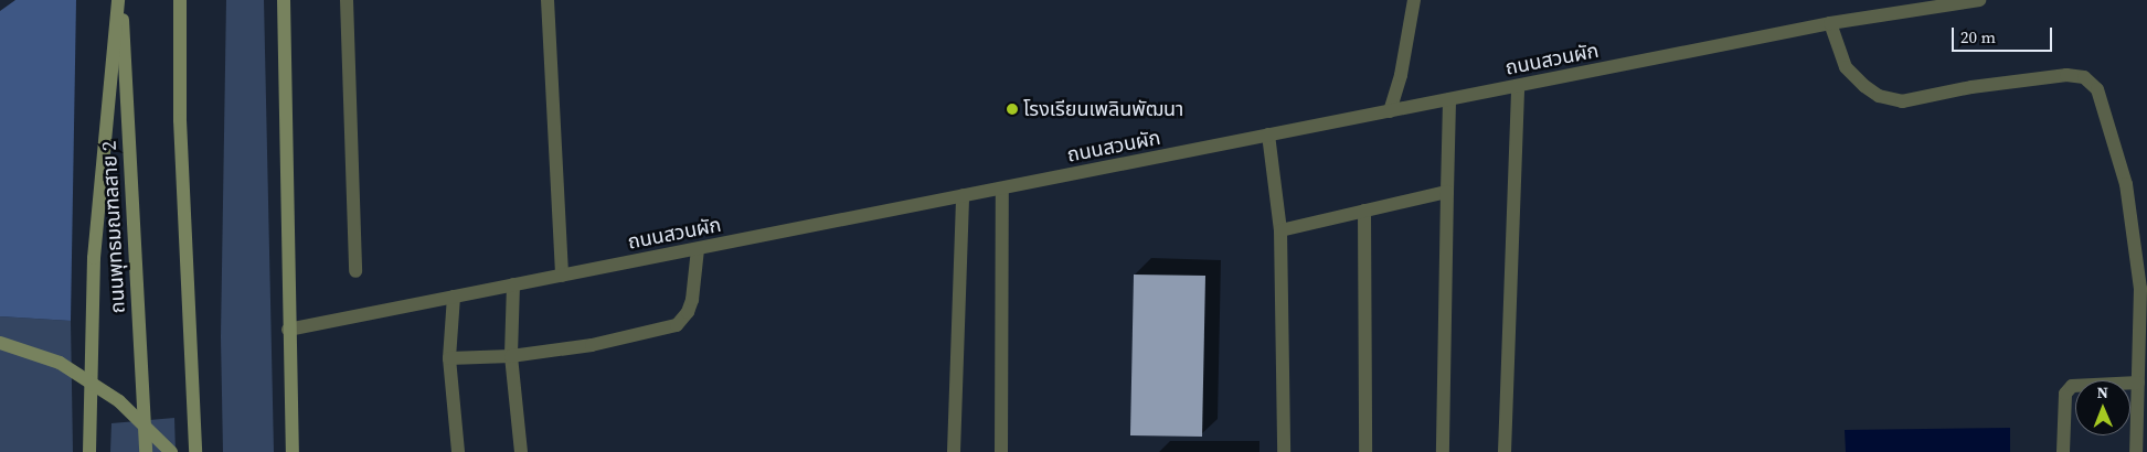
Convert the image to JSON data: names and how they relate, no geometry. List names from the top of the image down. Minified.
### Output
{"streets":{"main road":["ถนนพุทธมณฑลสาย 2"],"street":["ถนนสวนผัก"]},"places":["โรงเรียนเพลินพัฒนา"],"scale_bar":"20 m","north":"top"}
